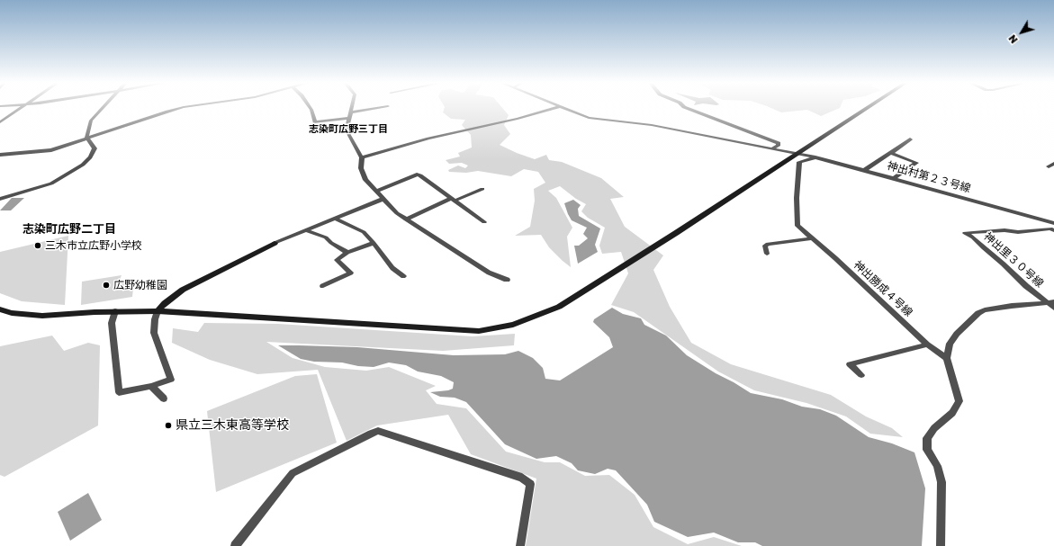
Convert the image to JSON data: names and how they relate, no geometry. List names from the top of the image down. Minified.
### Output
{"streets":{"street":["神出村第２３号線","神出里３０号線","神出勝成４号線"]},"crossings":[["神出村第２３号線","神出勝成４号線"]],"districts":["志染町広野三丁目","志染町広野二丁目"],"places":["三木市立広野小学校","広野幼稚園","県立三木東高等学校"],"north":"bottom left"}
